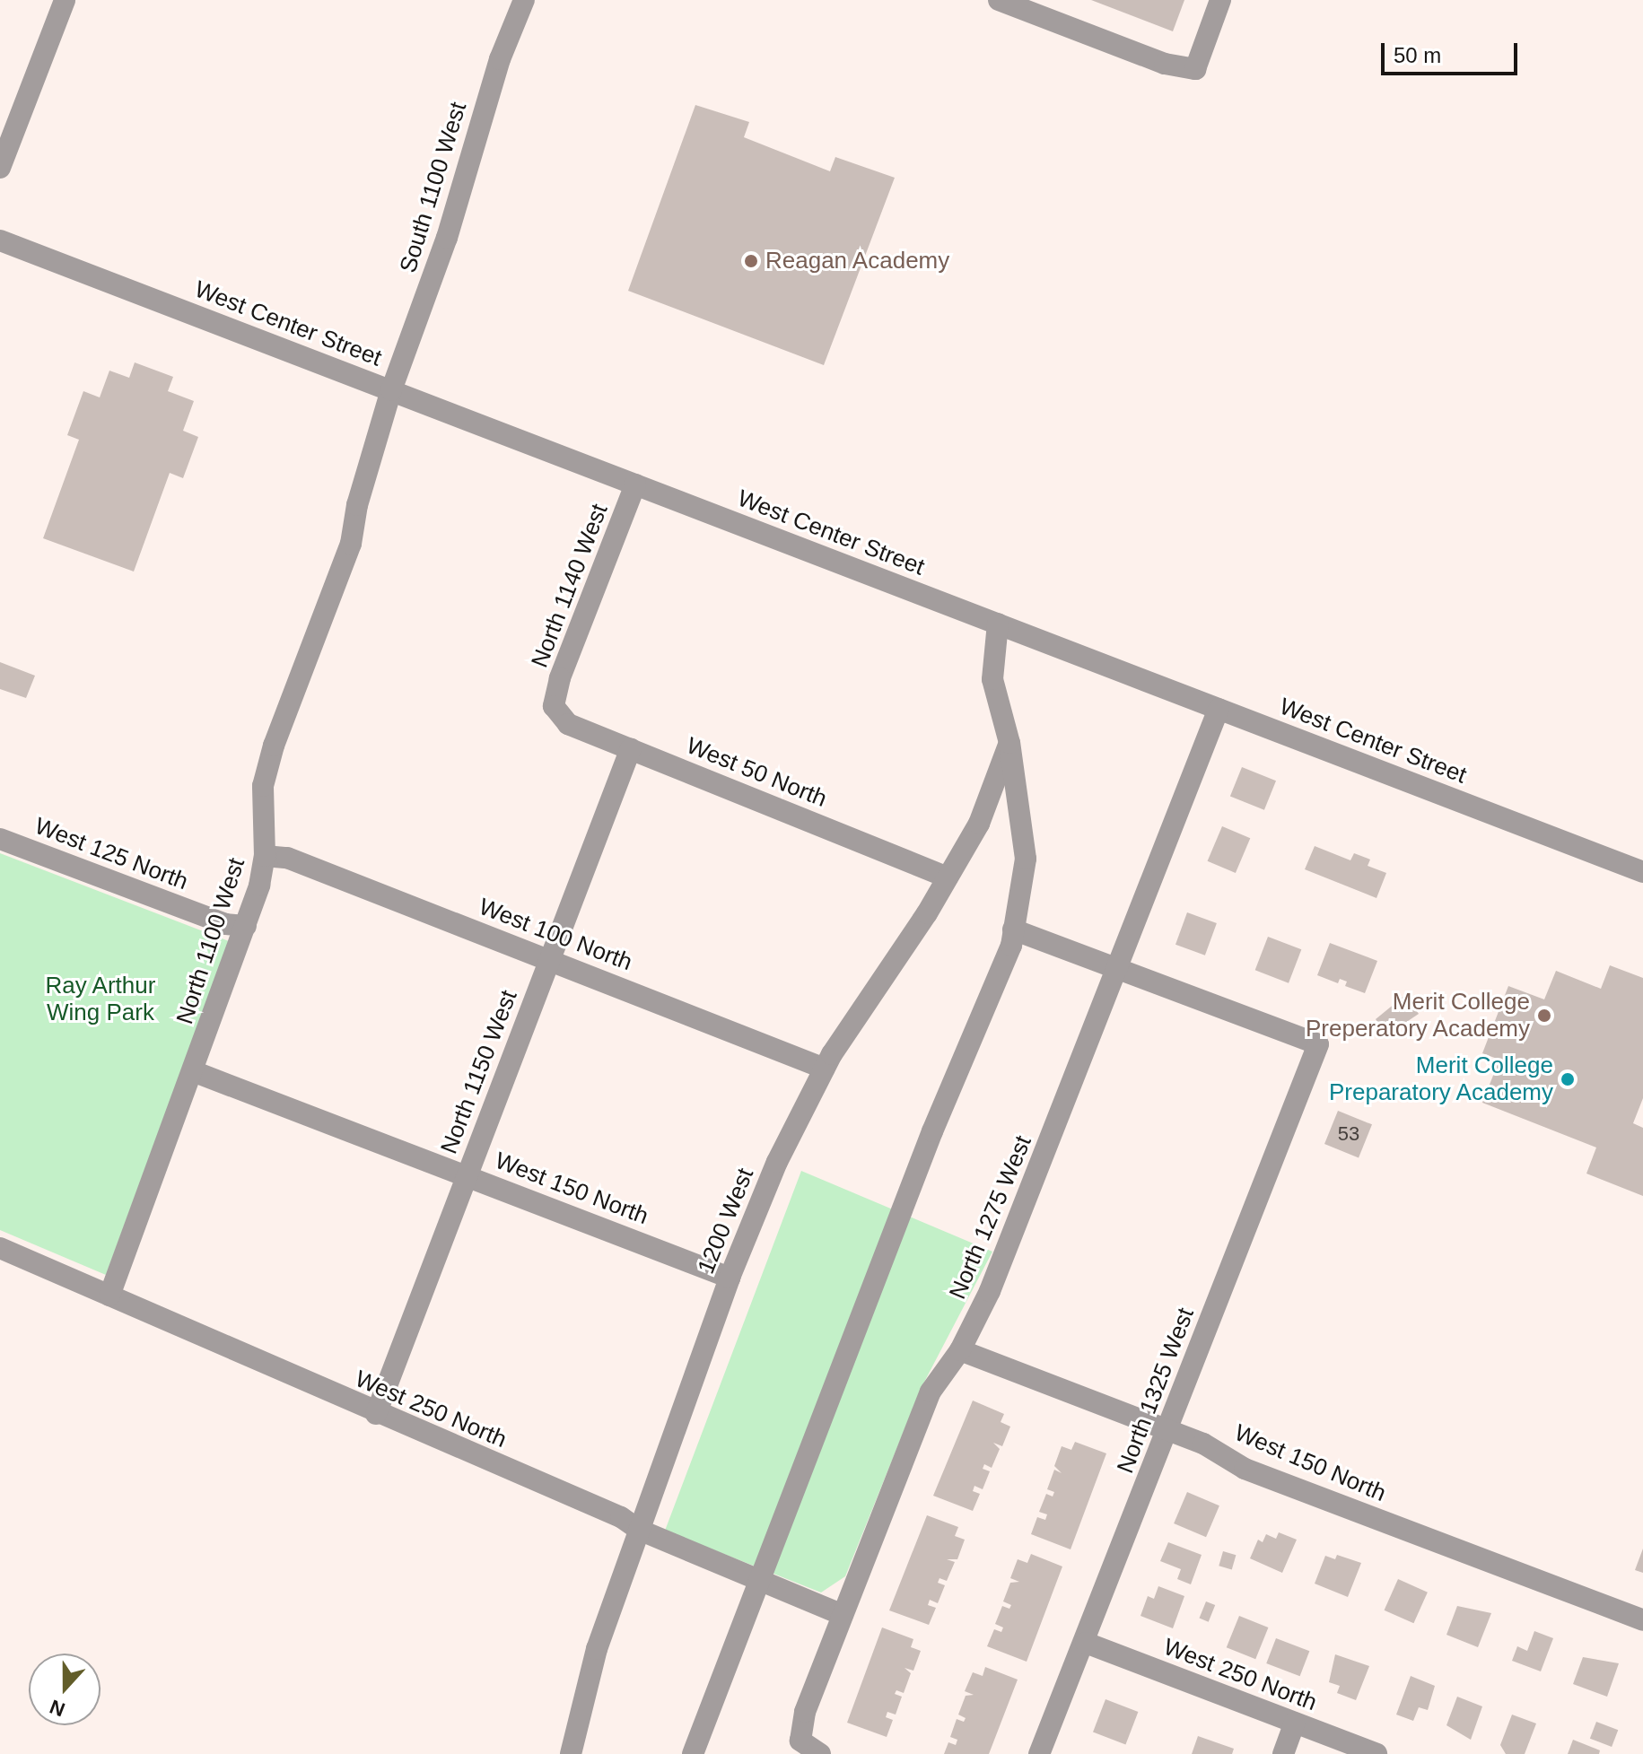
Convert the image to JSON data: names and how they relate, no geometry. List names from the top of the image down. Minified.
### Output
{"streets":{"street":["South 1100 West","West Center Street","North 1140 West","West 50 North","West 125 North","West 100 North","North 1100 West","North 1150 West","West 150 North","North 1275 West","1200 West","North 1325 West","West 250 North"]},"crossings":[["South 1100 West","West Center Street"],["South 1100 West","North 1100 West"],["West Center Street","North 1140 West"],["West Center Street","North 1100 West"],["West Center Street","North 1275 West"],["North 1140 West","West 50 North"],["West 50 North","North 1150 West"],["West 50 North","1200 West"],["West 125 North","North 1100 West"],["West 100 North","North 1100 West"],["West 100 North","North 1150 West"],["West 100 North","1200 West"],["North 1100 West","West 150 North"],["North 1100 West","West 250 North"],["North 1150 West","West 150 North"],["North 1150 West","West 250 North"],["West 150 North","North 1275 West"],["West 150 North","1200 West"],["West 150 North","North 1325 West"],["North 1275 West","North 1325 West"],["North 1275 West","West 250 North"],["1200 West","West 250 North"],["North 1325 West","West 250 North"]],"parks":["Ray Arthur Wing Park"],"places":["Reagan Academy","Merit College Preperatory Academy","Merit College Preparatory Academy"],"house_numbers":["53"],"scale_bar":"50 m","north":"bottom"}
